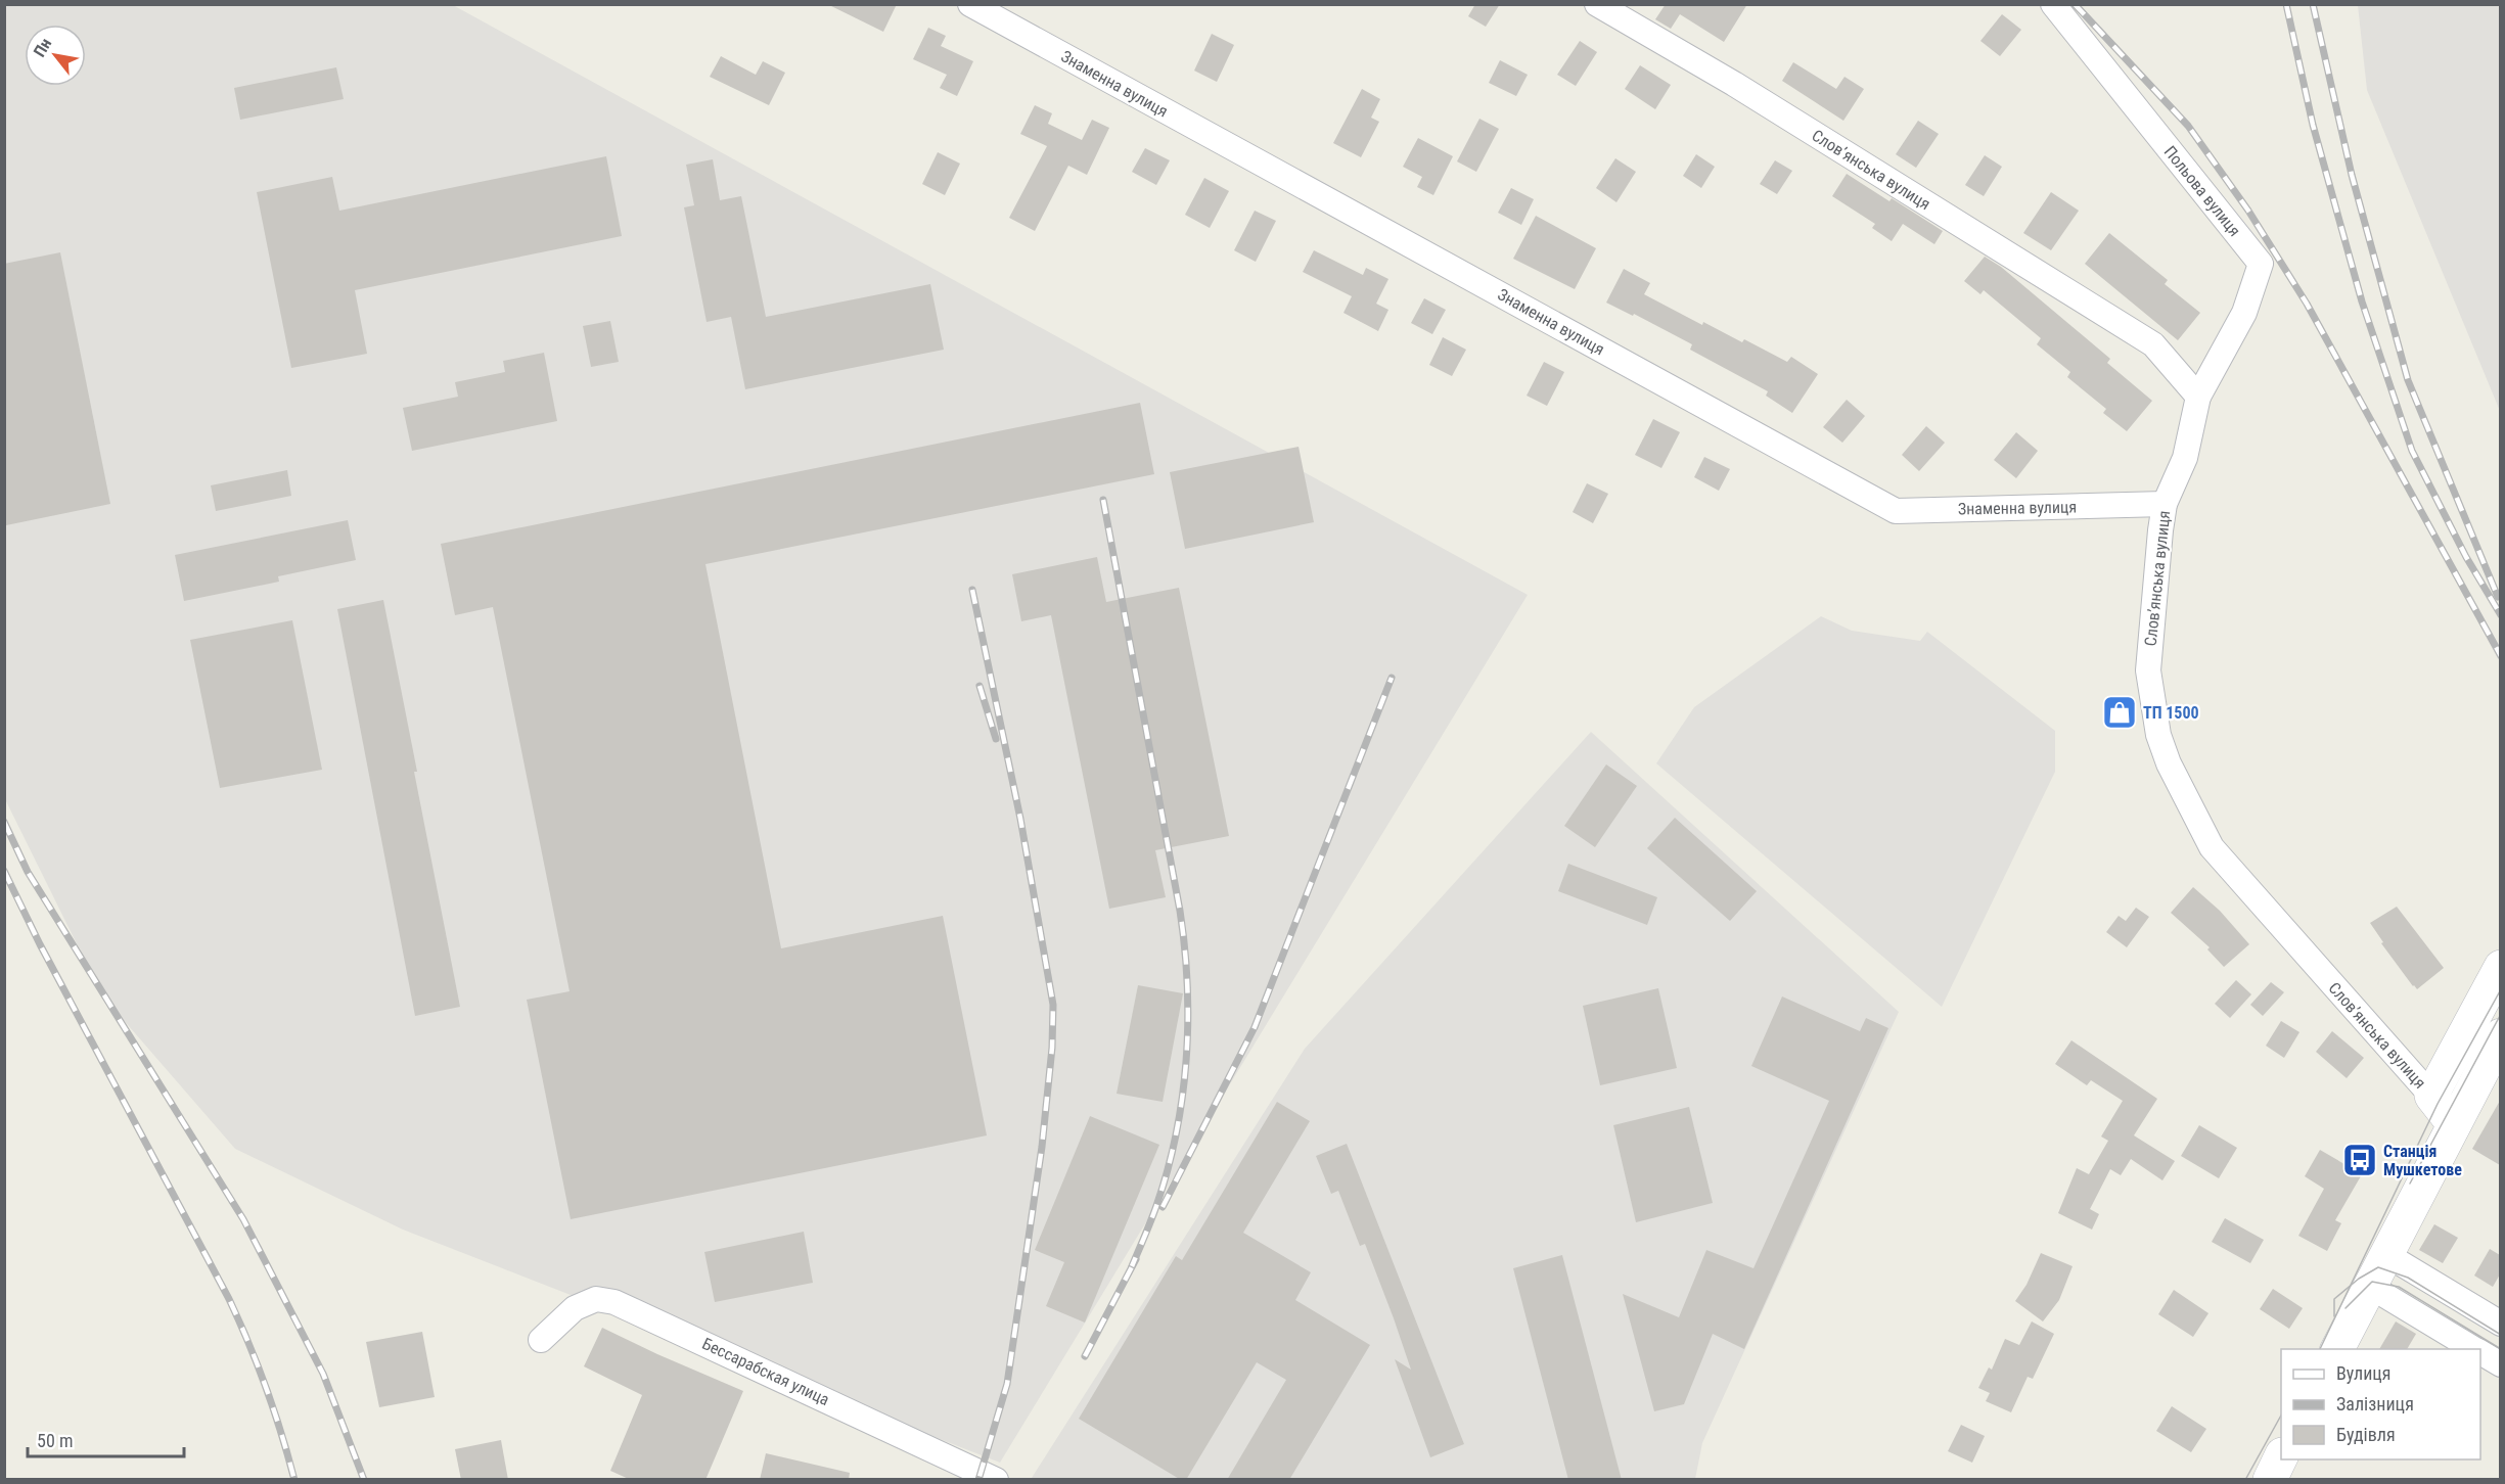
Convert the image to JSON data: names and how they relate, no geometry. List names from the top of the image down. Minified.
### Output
{"streets":{"street":["Знаменна вулиця","Слов’янська вулиця","Польова вулиця","Бессарабская улица"]},"crossings":[["Знаменна вулиця","Слов’янська вулиця"],["Слов’янська вулиця","Польова вулиця"]],"places":{"shop":["ТП 1500"],"bus stop":["Станція Мушкетове"]},"legend":["Вулиця","Залізниця","Будівля"],"scale_bar":"50 m","north":"top left"}
